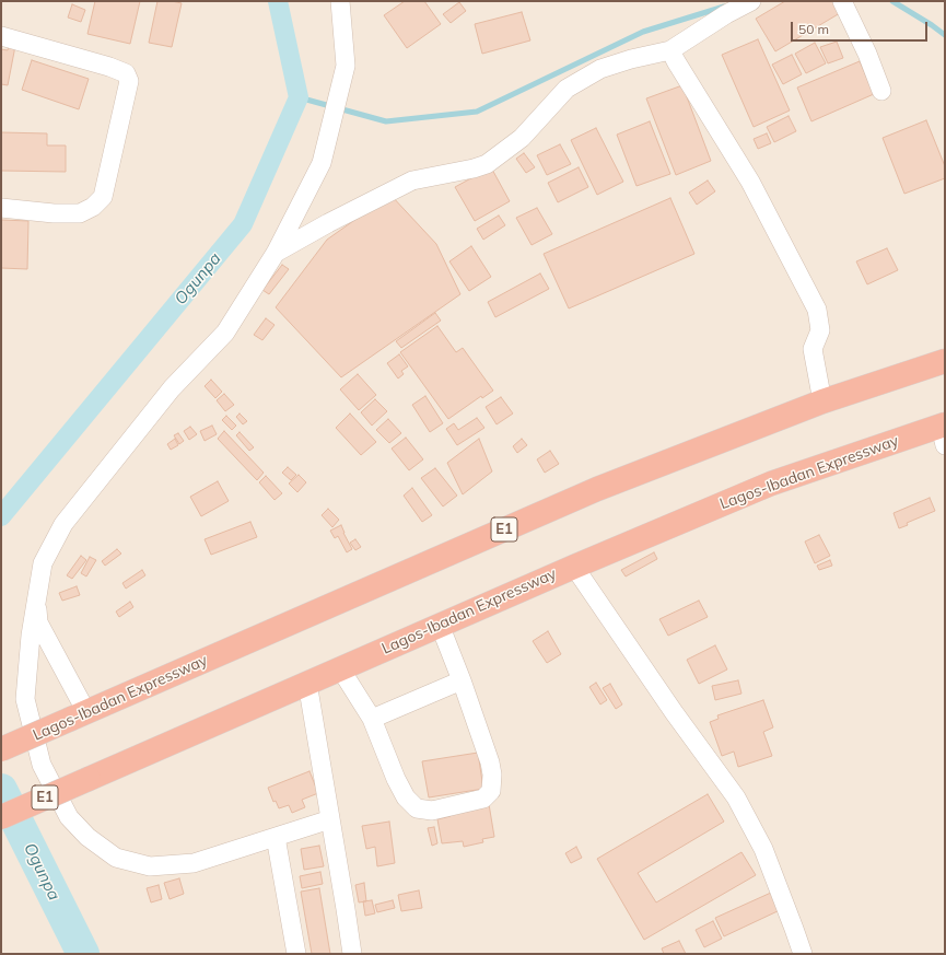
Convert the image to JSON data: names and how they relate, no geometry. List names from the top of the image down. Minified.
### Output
{"streets":{"highway":["Lagos-Ibadan Expressway","E1"]},"water":["Ogunpa"],"scale_bar":"50 m"}
